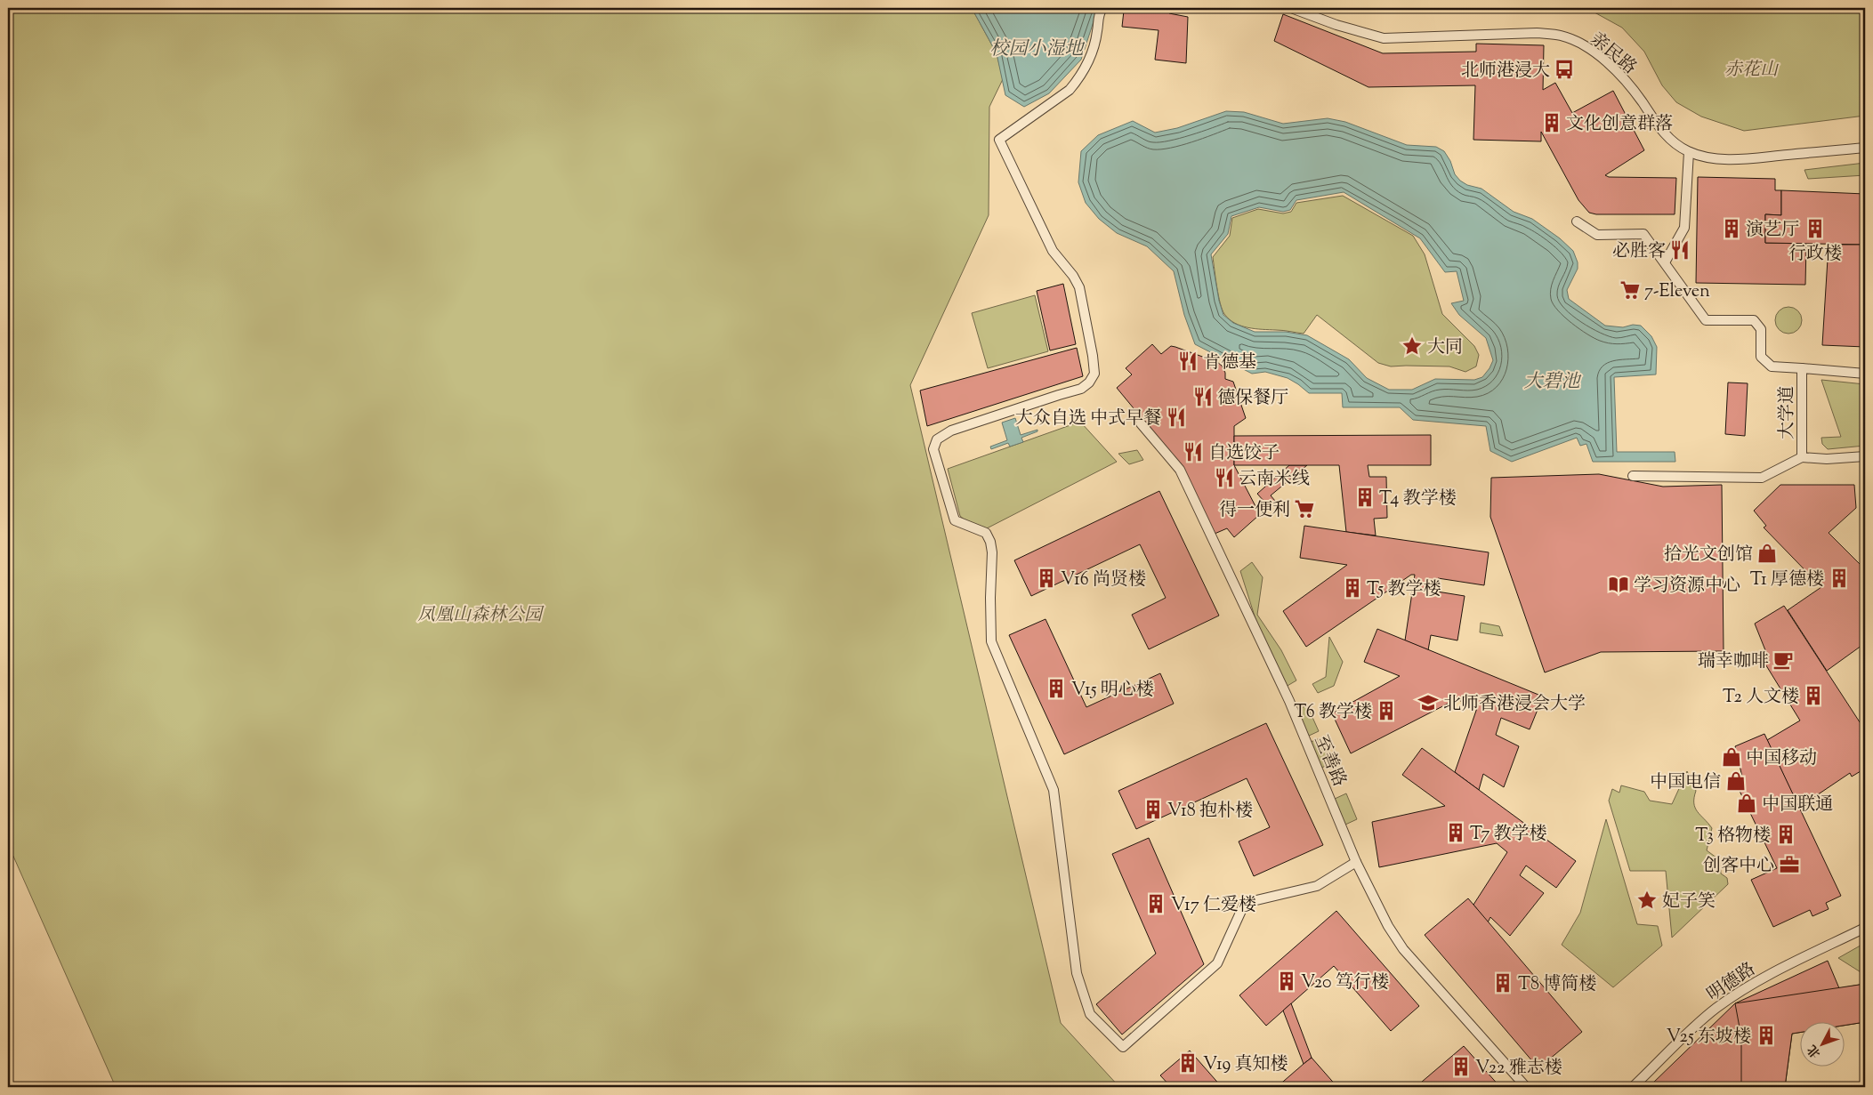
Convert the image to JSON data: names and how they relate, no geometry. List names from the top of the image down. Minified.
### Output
{"streets":{"lane":["亲民路","大学道","至善路","明德路"]},"water":["校园小湿地","大碧池"],"parks":["赤花山","凤凰山森林公园"],"places":{"bus stop":["北师港浸大"],"building":["文化创意群落","演艺厅","行政楼","T4 教学楼","V16 尚贤楼","T1 厚德楼","T5 教学楼","V15 明心楼","T2 人文楼","T6 教学楼","V18 抱朴楼","T7 教学楼","T3 格物楼","V17 仁爱楼","V20 笃行楼","T8 博简楼","V25 东坡楼","V19 真知楼","V22 雅志楼"],"restaurant":["必胜客","肯德基","德保餐厅","大众自选 中式早餐","自选饺子","云南米线"],"supermarket":["7-Eleven","得一便利"],"place":["大同","妃子笑"],"shop":["拾光文创馆","中国移动","中国电信","中国联通"],"library":["学习资源中心"],"cafe":["瑞幸咖啡"],"school or university":["北师香港浸会大学"],"office":["创客中心"]},"north":"bottom left"}
